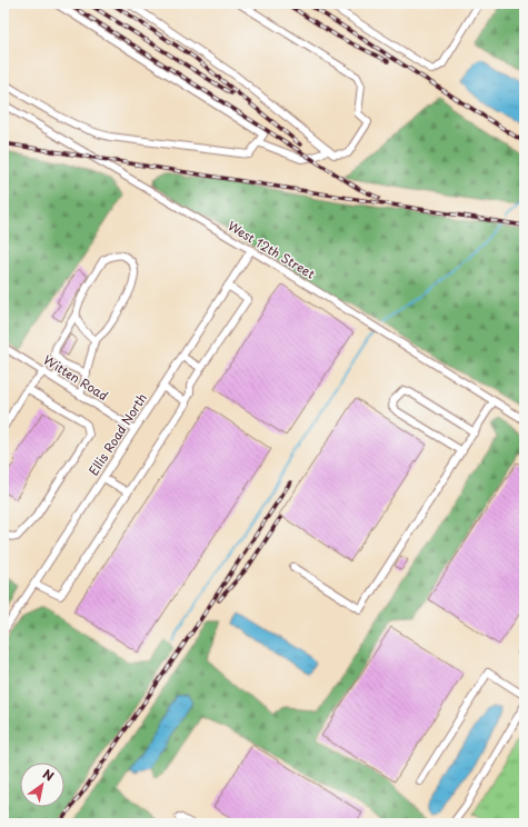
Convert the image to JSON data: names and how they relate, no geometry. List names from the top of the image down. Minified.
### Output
{"streets":{"street":["West 12th Street","Witten Road","Ellis Road North"]},"crossings":[["West 12th Street","Ellis Road North"],["Witten Road","Ellis Road North"]],"north":"top right"}
